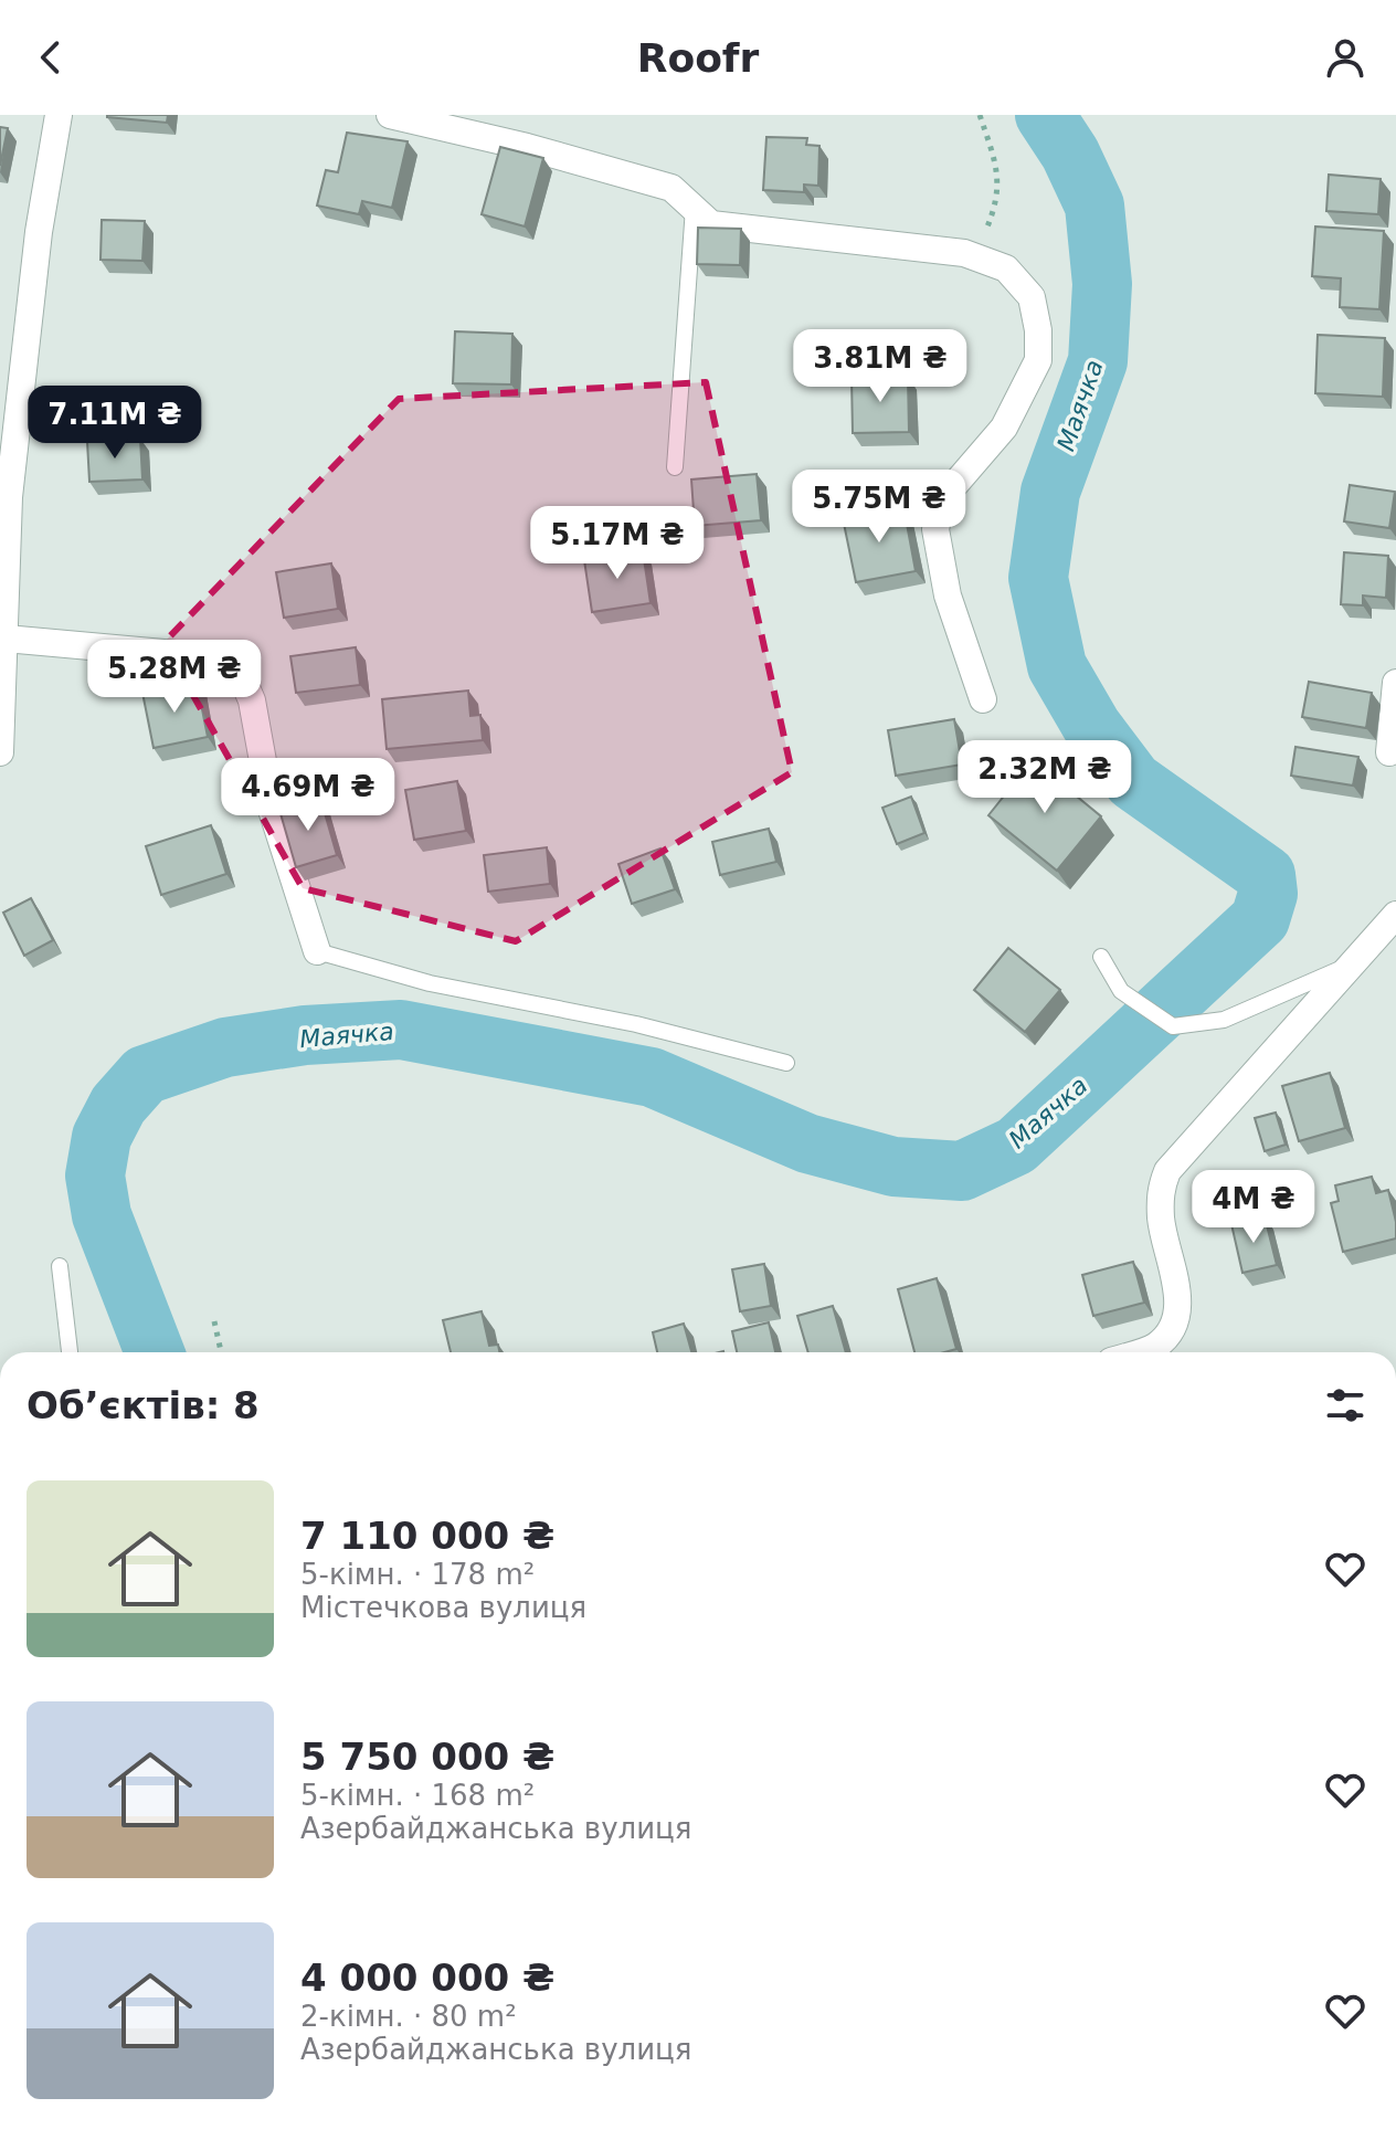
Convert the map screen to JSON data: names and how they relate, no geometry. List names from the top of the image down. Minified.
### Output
{"water":["Маячка"],"page":{"header":"Roofr","price":["3.81M ₴","7.11M ₴","5.75M ₴","5.17M ₴","5.28M ₴","2.32M ₴","4.69M ₴","4M ₴"],"heading":"Об’єктів: 8","list":[{"name":"7 110 000 ₴","note":"5-кімн. · 178 m² · Містечкова вулиця"},{"name":"5 750 000 ₴","note":"5-кімн. · 168 m² · Азербайджанська вулиця"},{"name":"4 000 000 ₴","note":"2-кімн. · 80 m² · Азербайджанська вулиця"}]}}
